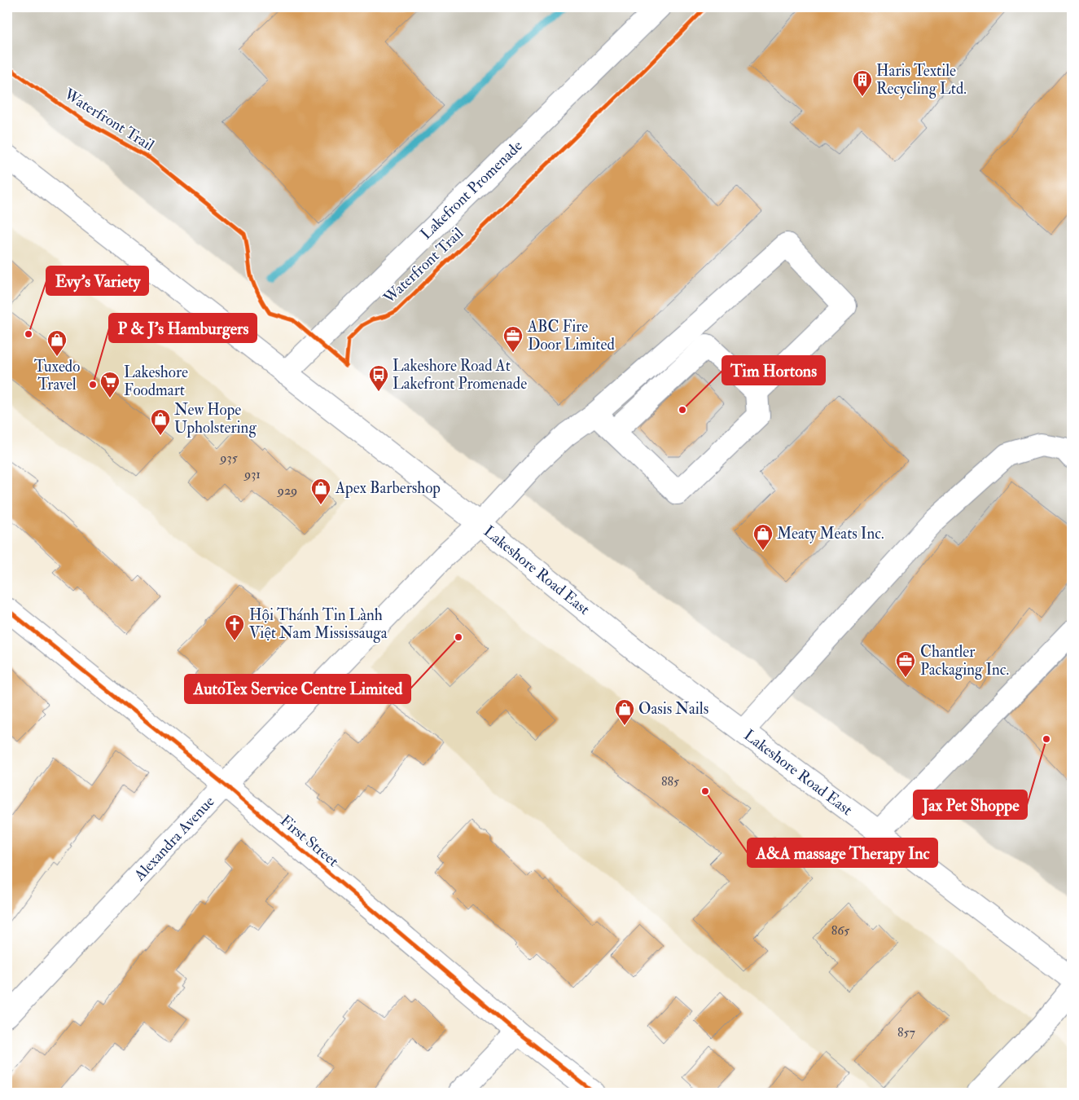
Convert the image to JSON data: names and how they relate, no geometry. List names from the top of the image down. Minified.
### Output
{"streets":{"street":["Lakefront Promenade","Lakeshore Road East","Alexandra Avenue","First Street"],"cycle path":["Waterfront Trail"]},"crossings":[["Lakefront Promenade","Lakeshore Road East"],["Lakeshore Road East","Alexandra Avenue"],["Alexandra Avenue","First Street"]],"places":{"building":["Haris Textile Recycling Ltd."],"other":["Evy's Variety","P & J's Hamburgers","Tim Hortons","AutoTex Service Centre Limited","Jax Pet Shoppe","A&A massage Therapy Inc"],"office":["ABC Fire Door Limited","Chantler Packaging Inc."],"shop":["Tuxedo Travel","New Hope Upholstering","Apex Barbershop","Meaty Meats Inc.","Oasis Nails"],"bus stop":["Lakeshore Road At Lakefront Promenade"],"supermarket":["Lakeshore Foodmart"],"church":["Hội Thánh Tin Lành Việt Nam Mississauga"]},"house_numbers":["935","931","929","885","865","857"]}
